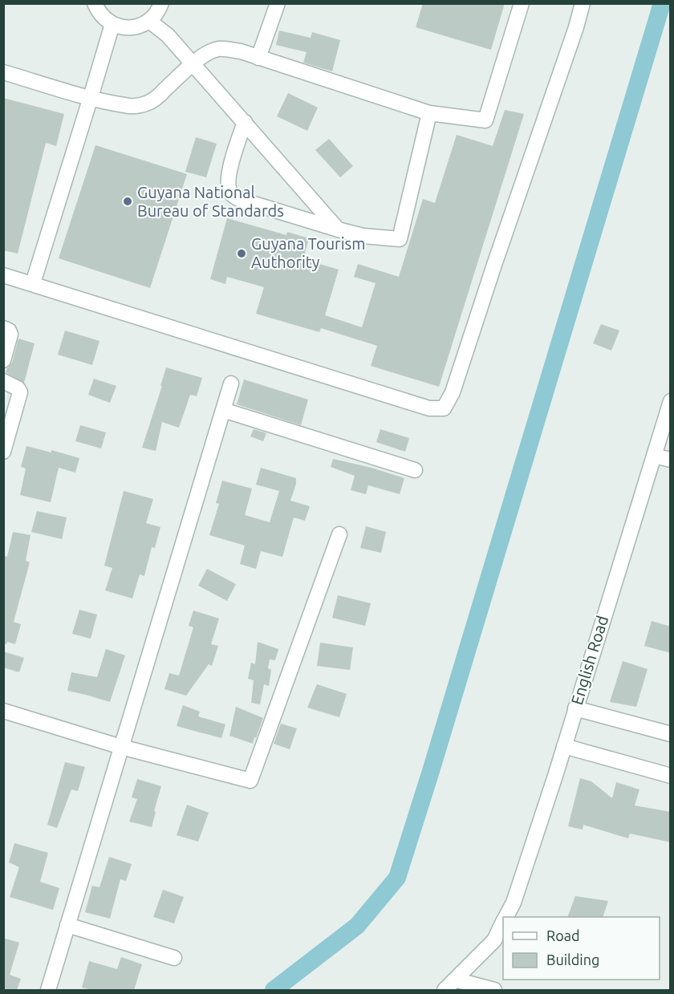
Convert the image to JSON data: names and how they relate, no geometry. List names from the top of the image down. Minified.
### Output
{"streets":{"street":["English Road"]},"places":["Guyana National Bureau of Standards","Guyana Tourism Authority"],"legend":["Road","Building"]}
